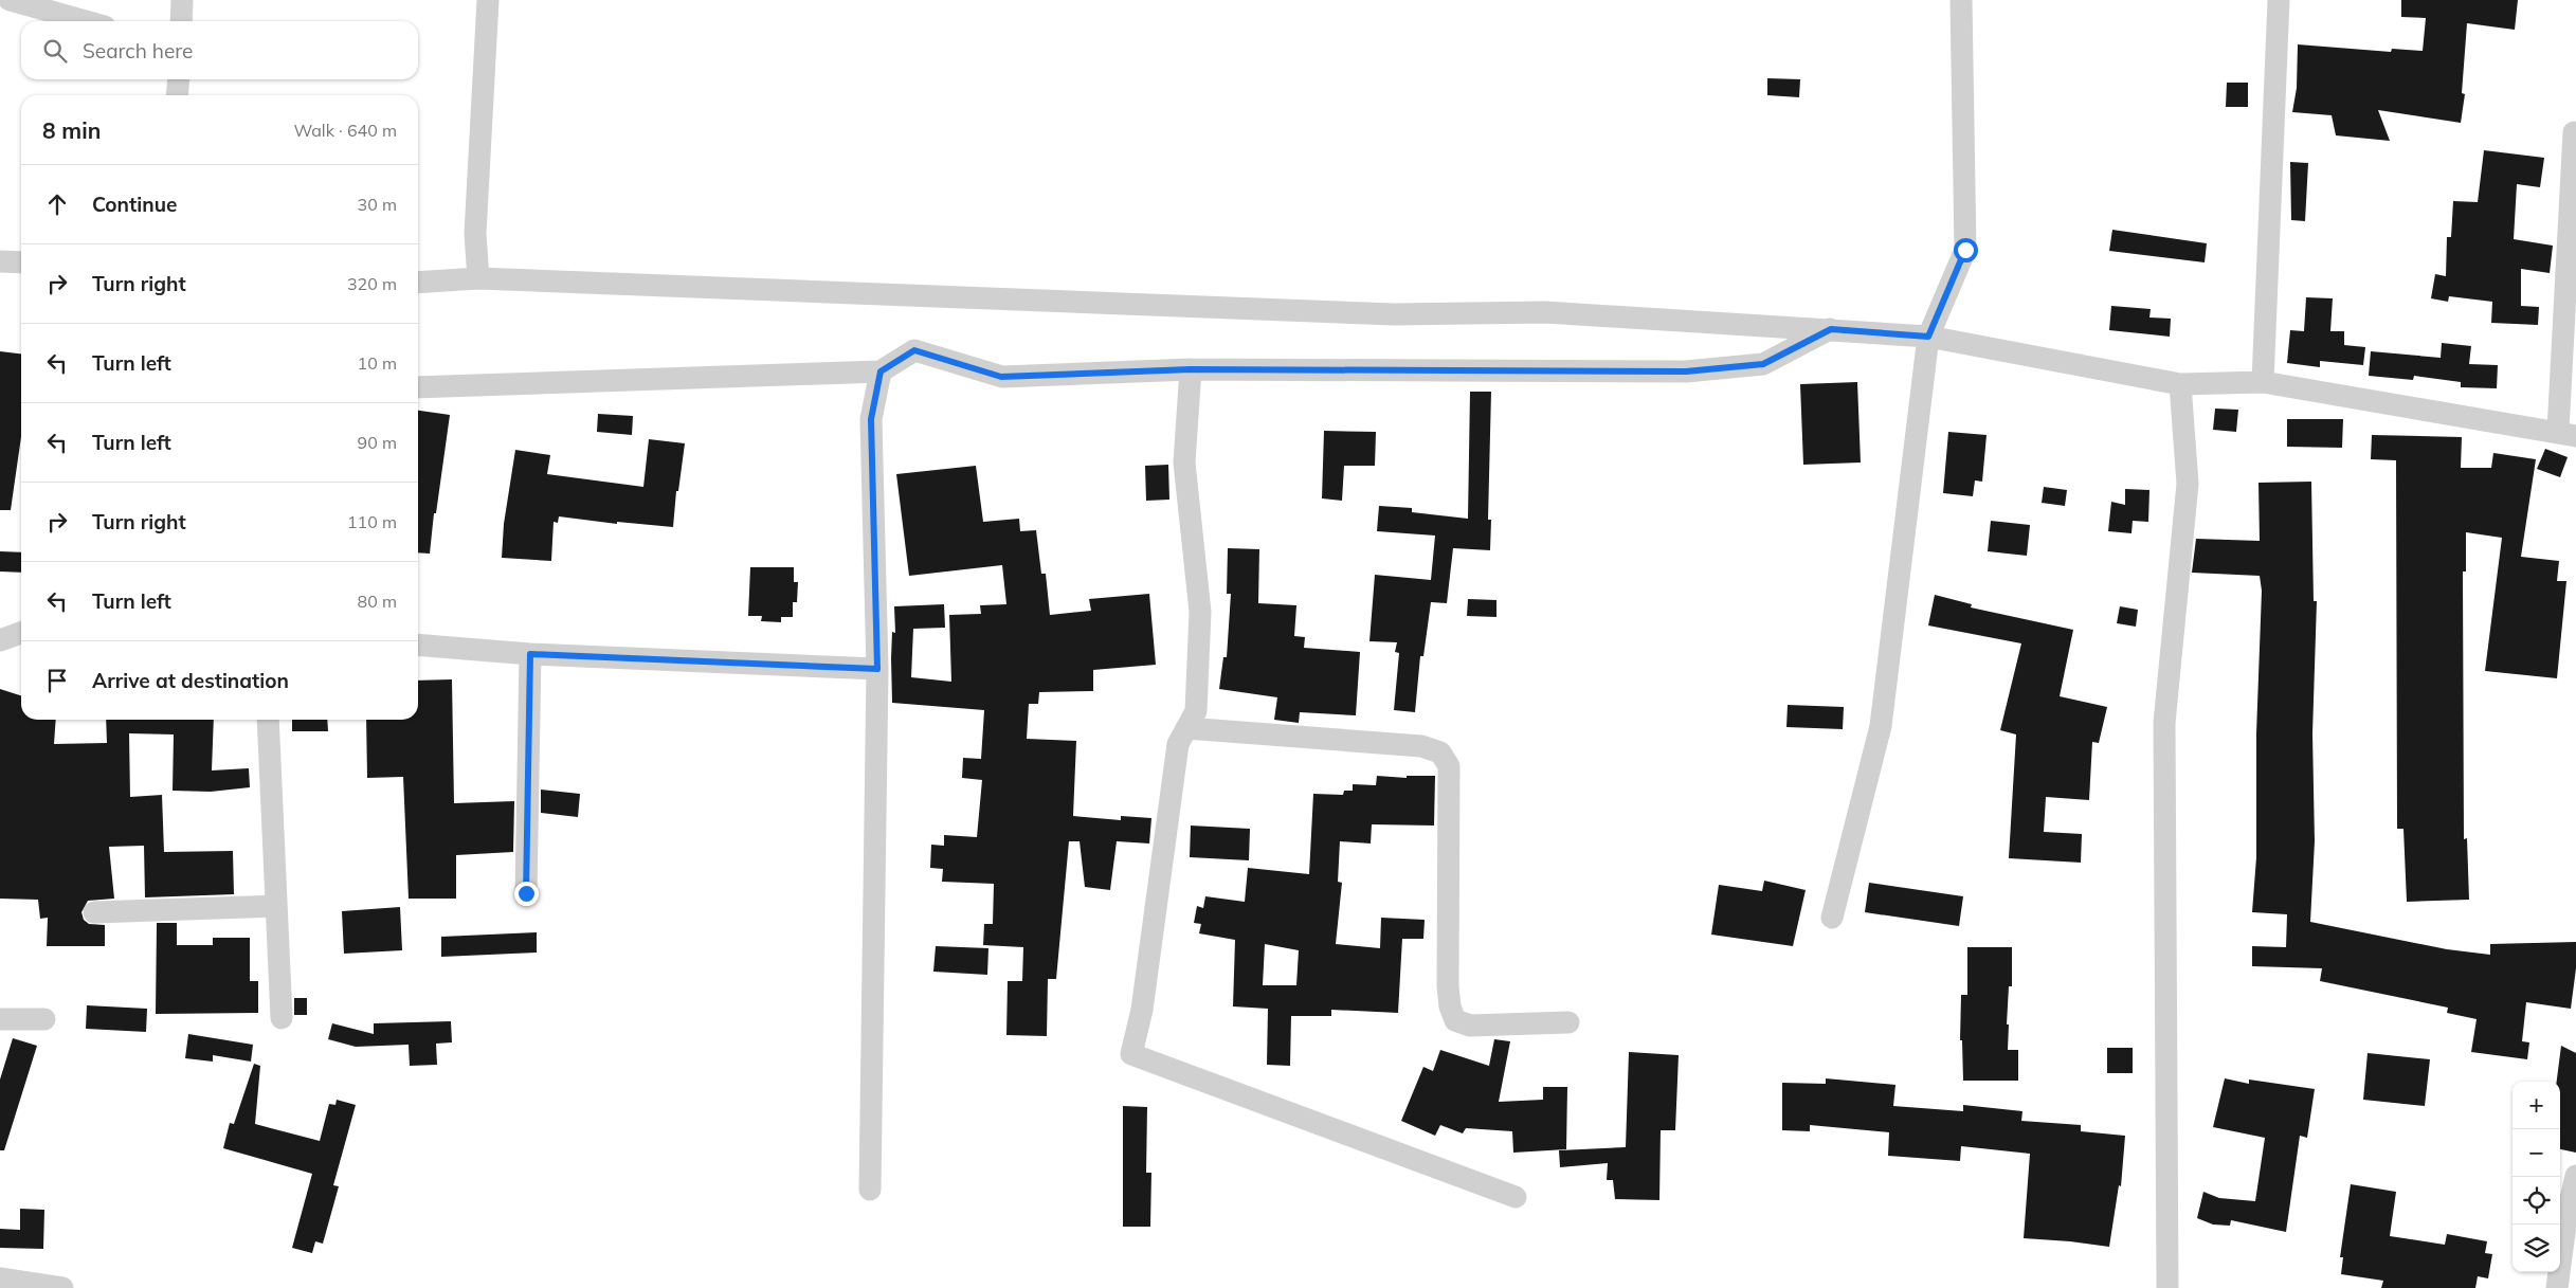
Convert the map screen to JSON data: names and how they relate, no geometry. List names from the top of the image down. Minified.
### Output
{"page":{"search":"Search here","heading":["8 min","Walk · 640 m"],"list":[["Continue","30 m"],["Turn right","320 m"],["Turn left","10 m"],["Turn left","90 m"],["Turn right","110 m"],["Turn left","80 m"],"Arrive at destination"],"map_buttons":["+","−"]}}
